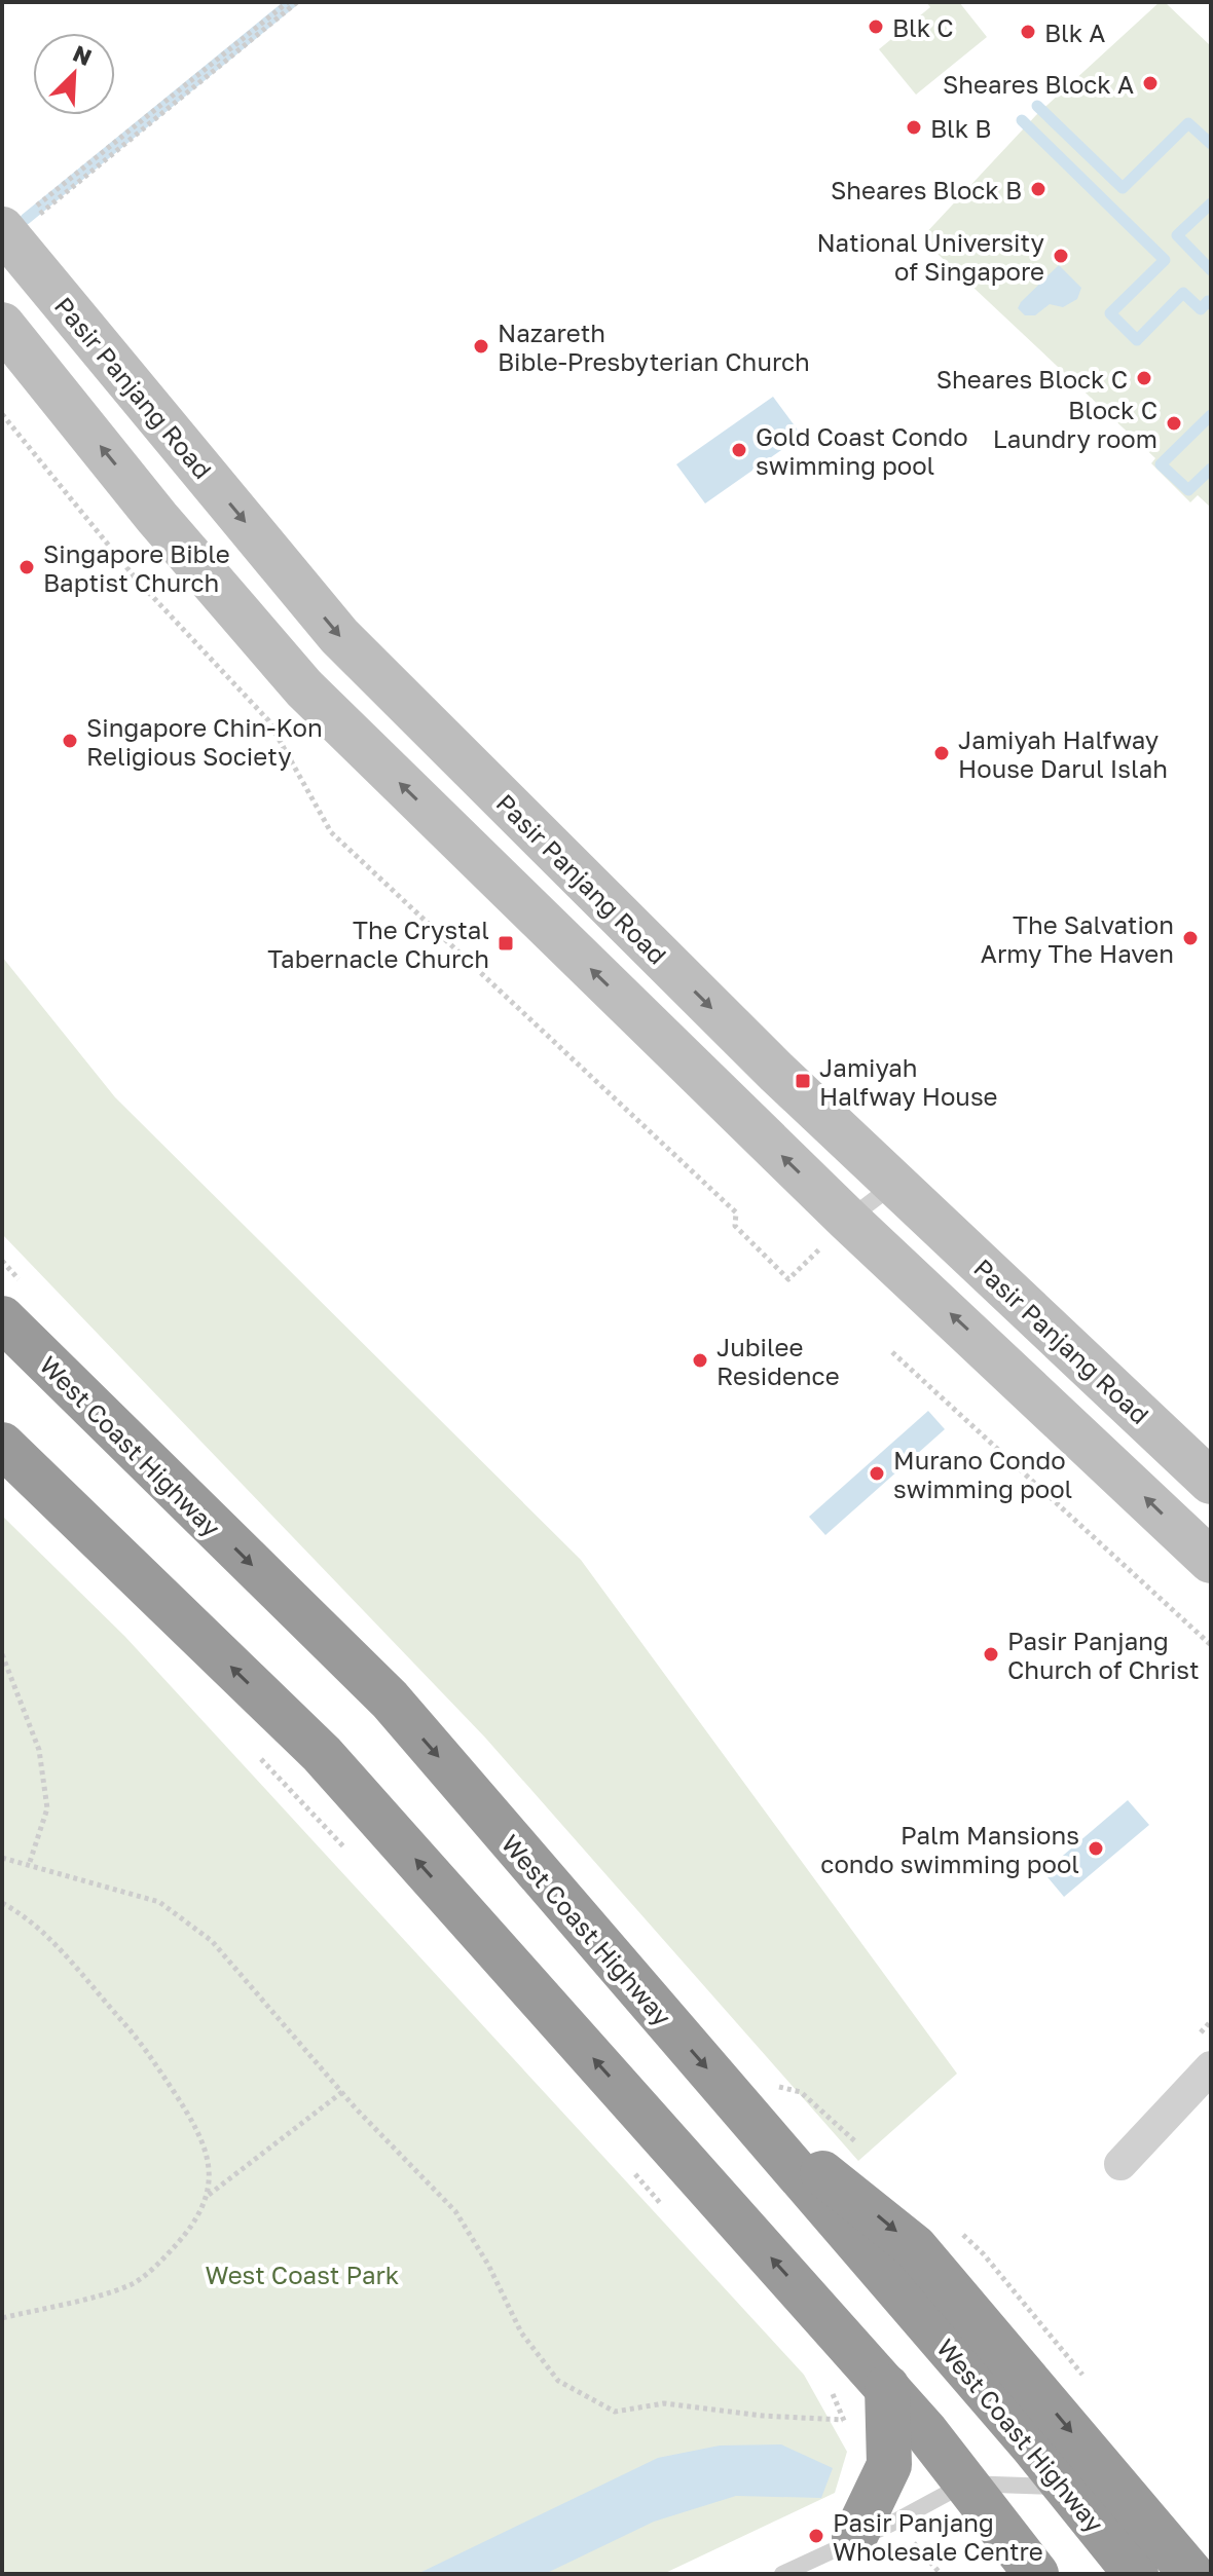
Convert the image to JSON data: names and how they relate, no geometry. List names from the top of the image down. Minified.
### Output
{"streets":{"highway":["West Coast Highway"],"main road":["Pasir Panjang Road"]},"parks":["West Coast Park"],"places":{"other":["Blk C","Blk A","Sheares Block A","Blk B","Sheares Block B","National University of Singapore","Nazareth Bible-Presbyterian Church","Sheares Block C","Block C Laundry room","Gold Coast Condo swimming pool","Singapore Bible Baptist Church","Singapore Chin-Kon Religious Society","Jamiyah Halfway House Darul Islah","The Salvation Army The Haven","Jubilee Residence","Murano Condo swimming pool","Pasir Panjang Church of Christ","Palm Mansions condo swimming pool","Pasir Panjang Wholesale Centre"],"transit":["The Crystal Tabernacle Church","Jamiyah Halfway House"]},"north":"top right"}
